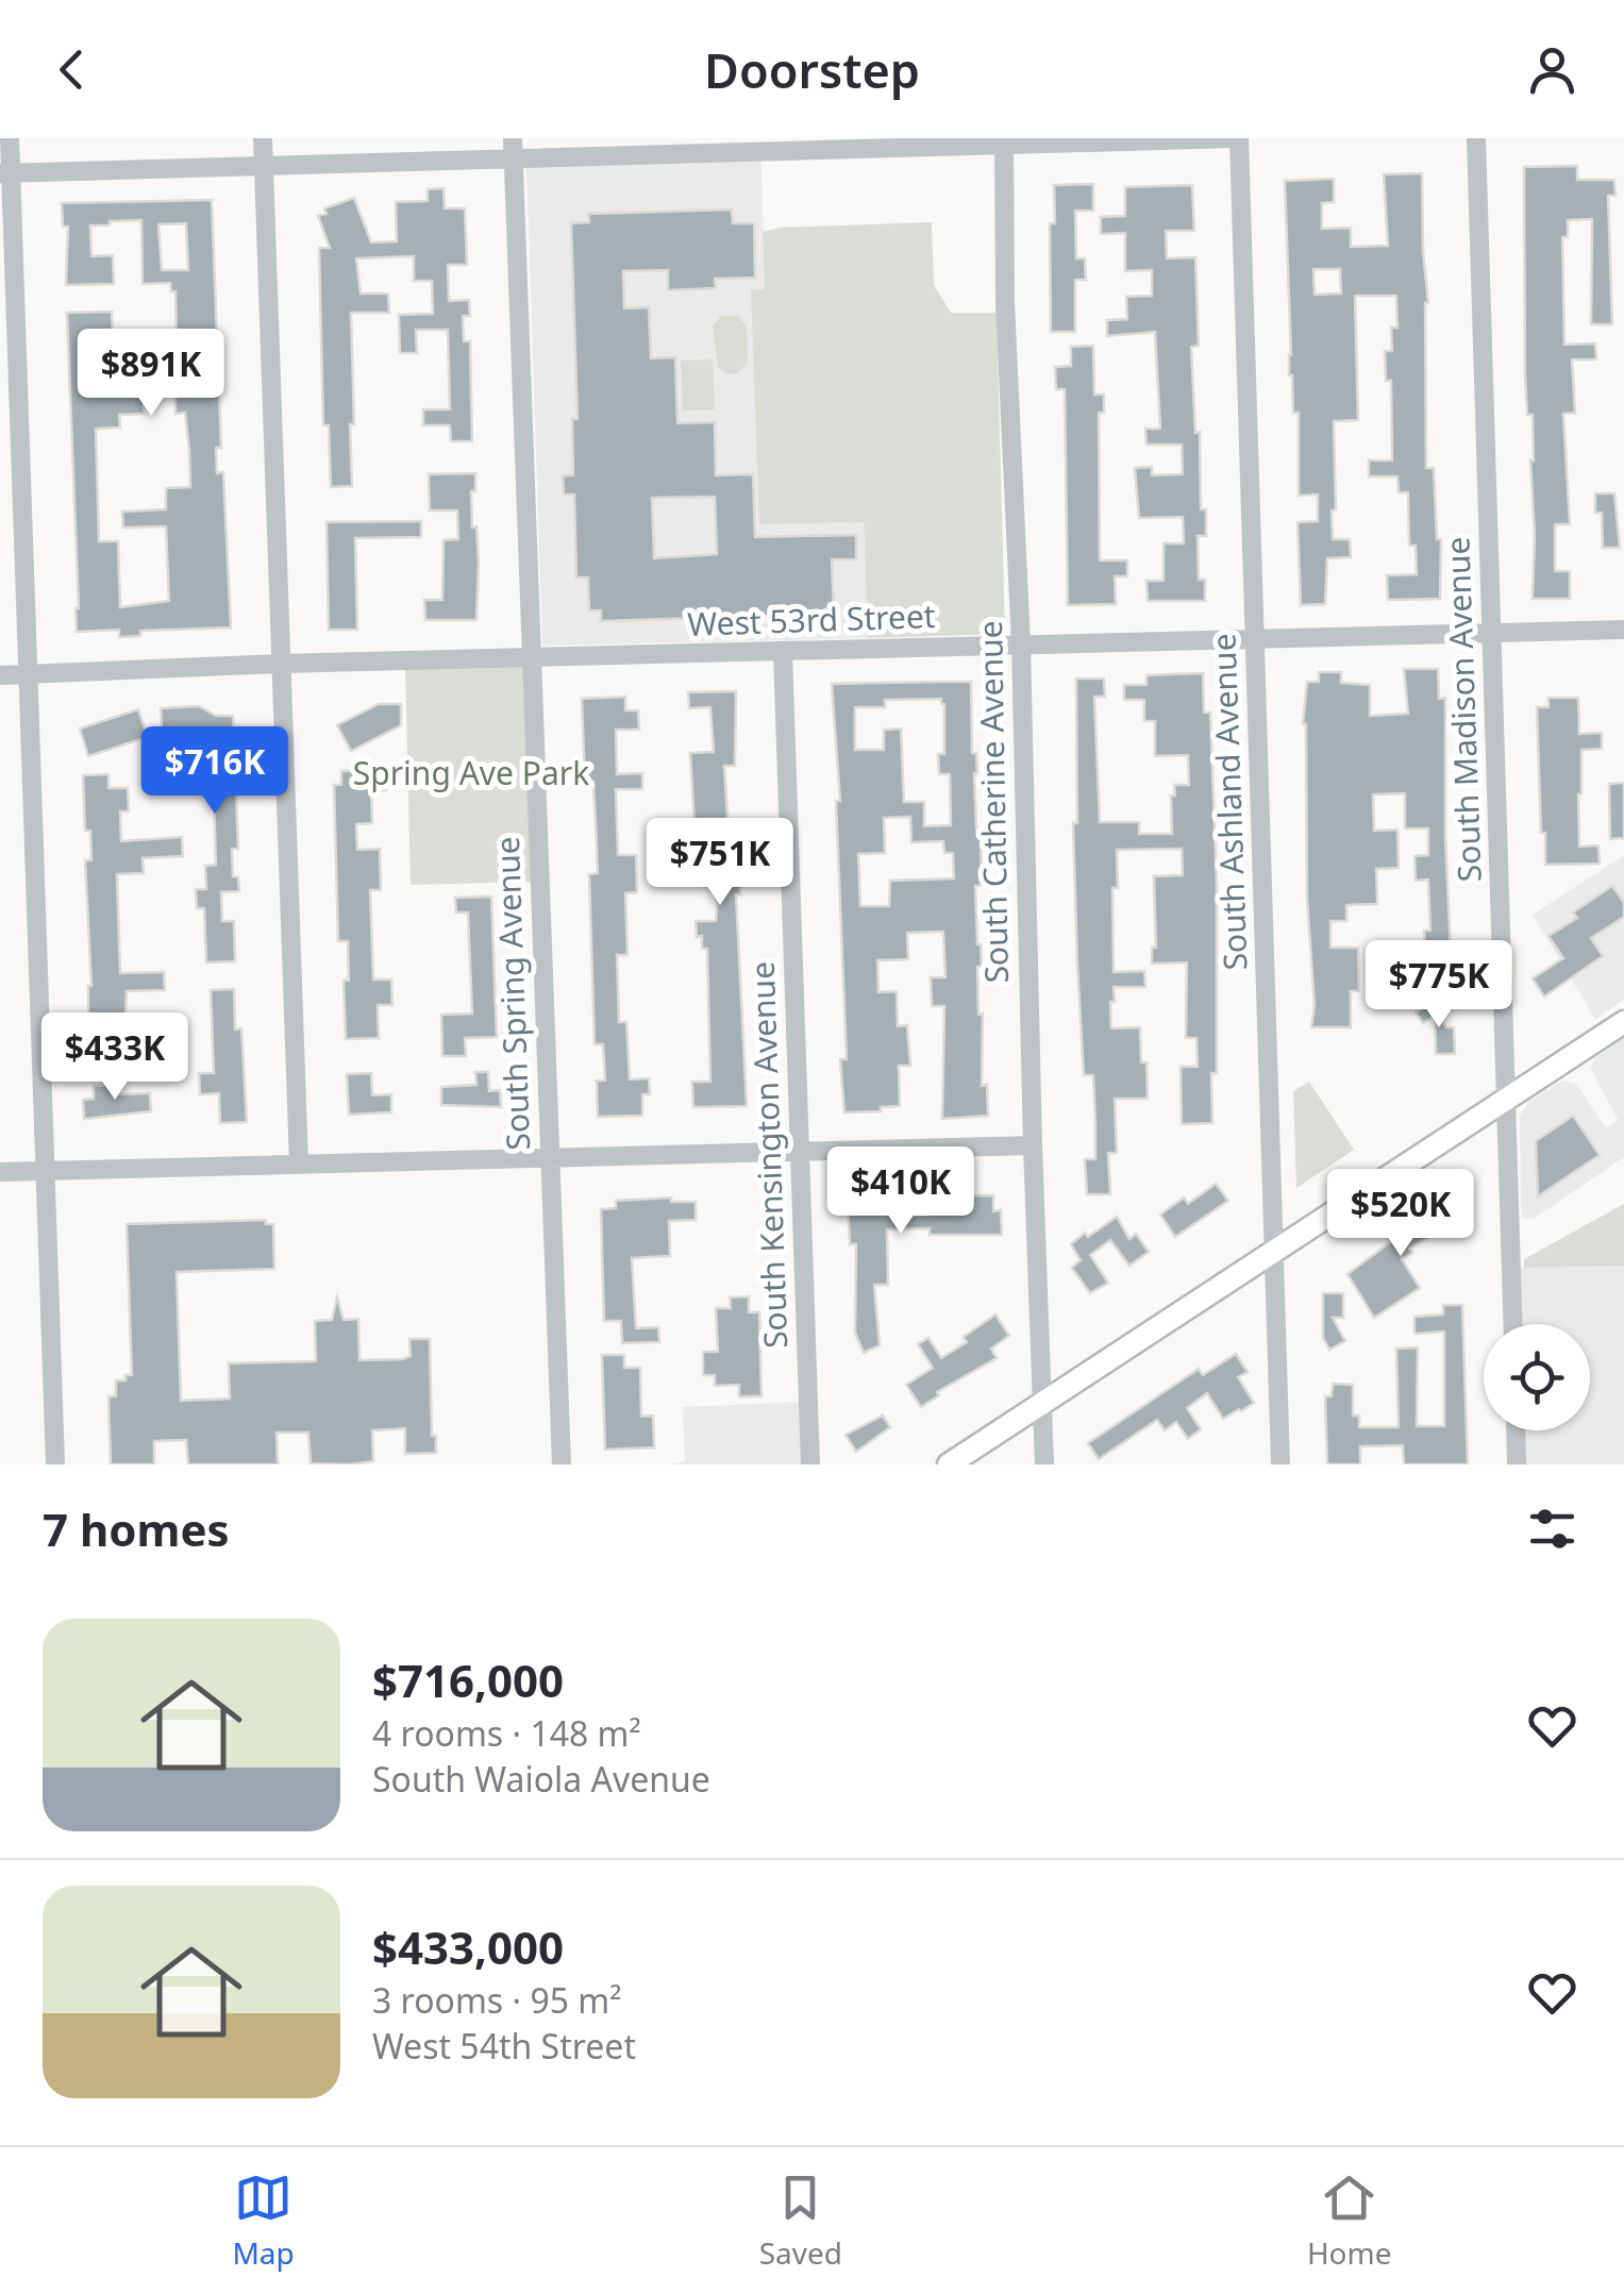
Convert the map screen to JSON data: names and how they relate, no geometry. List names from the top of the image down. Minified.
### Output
{"streets":{"street":["West 53rd Street","South Madison Avenue","South Catherine Avenue","South Ashland Avenue","South Spring Avenue","South Kensington Avenue"]},"crossings":[["West 53rd Street","South Madison Avenue"],["West 53rd Street","South Catherine Avenue"],["West 53rd Street","South Ashland Avenue"],["West 53rd Street","South Spring Avenue"],["West 53rd Street","South Kensington Avenue"]],"parks":["Spring Ave Park"],"page":{"header":"Doorstep","price":["$891K","$716K","$751K","$775K","$433K","$410K","$520K"],"heading":"7 homes","list":[{"name":"$716,000","note":"4 rooms · 148 m² · South Waiola Avenue"},{"name":"$433,000","note":"3 rooms · 95 m² · West 54th Street"}],"tabs":["Map","Saved","Home"]}}
